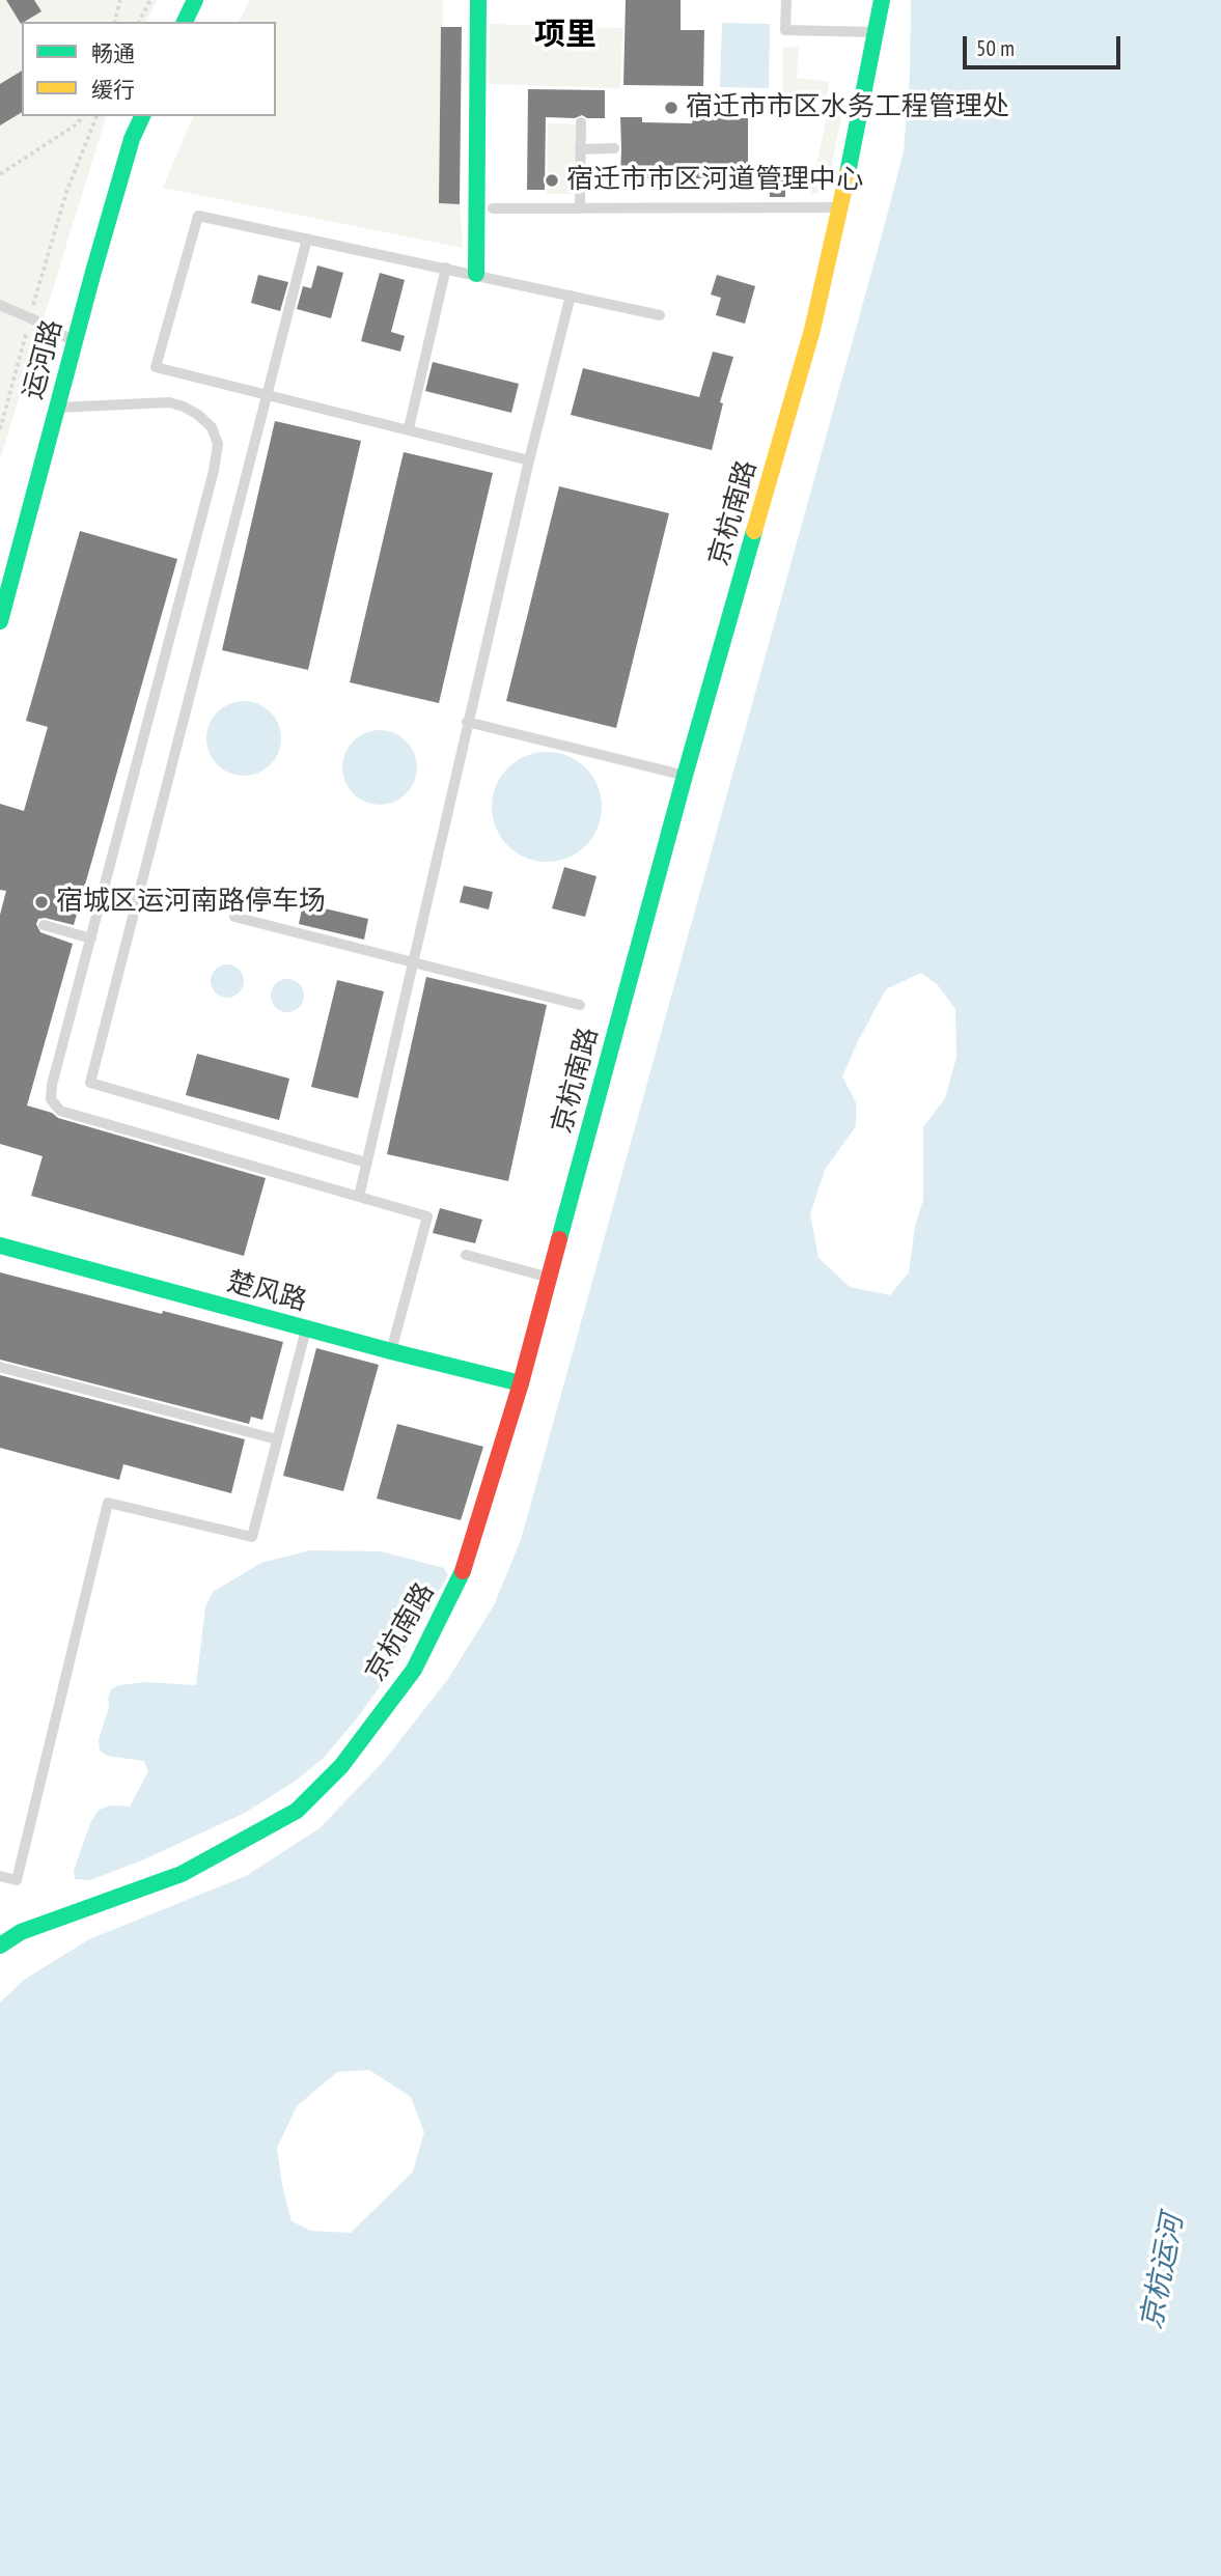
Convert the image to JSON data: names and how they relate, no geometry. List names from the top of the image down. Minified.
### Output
{"streets":{"street":["运河路","京杭南路","楚风路"]},"crossings":[["京杭南路","楚风路"]],"districts":["项里"],"water":["京杭运河"],"places":["宿迁市市区水务工程管理处","宿迁市市区河道管理中心","宿城区运河南路停车场"],"legend":["畅通","缓行"],"scale_bar":"50 m"}
